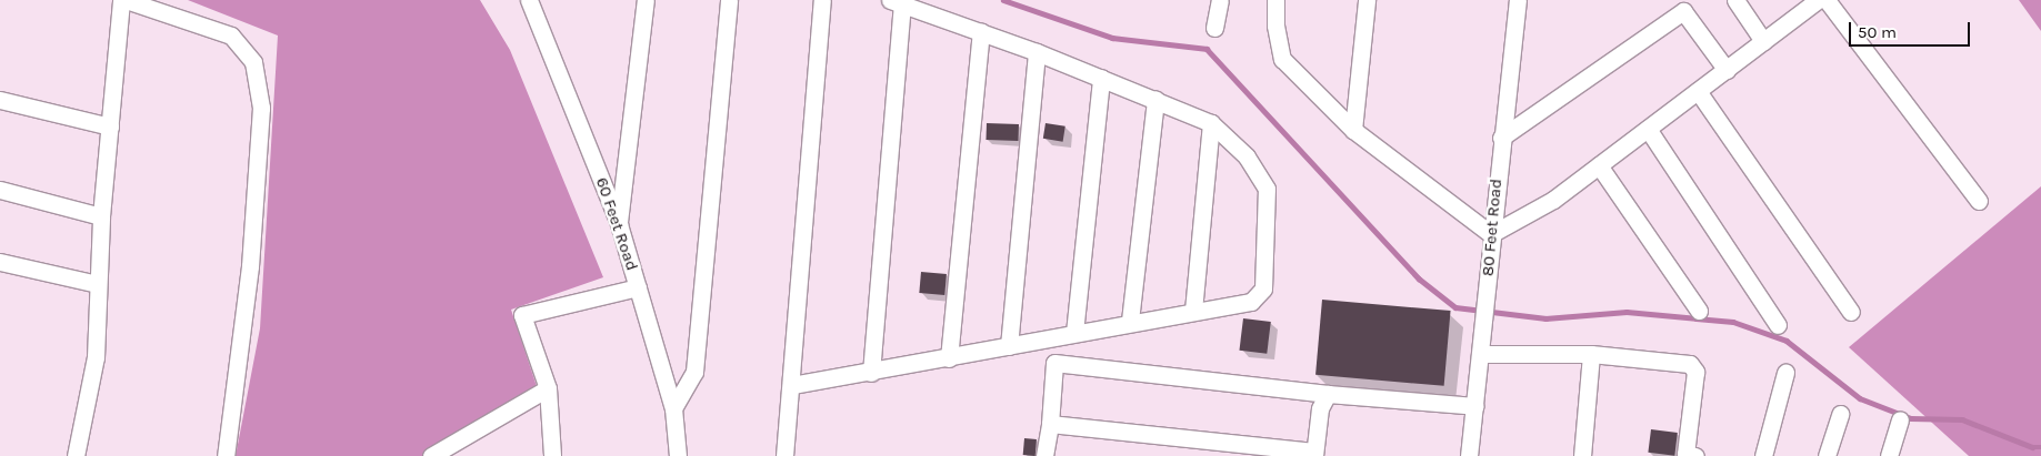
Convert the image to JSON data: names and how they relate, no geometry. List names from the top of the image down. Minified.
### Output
{"streets":{"street":["60 Feet Road","80 Feet Road"]},"scale_bar":"50 m"}
